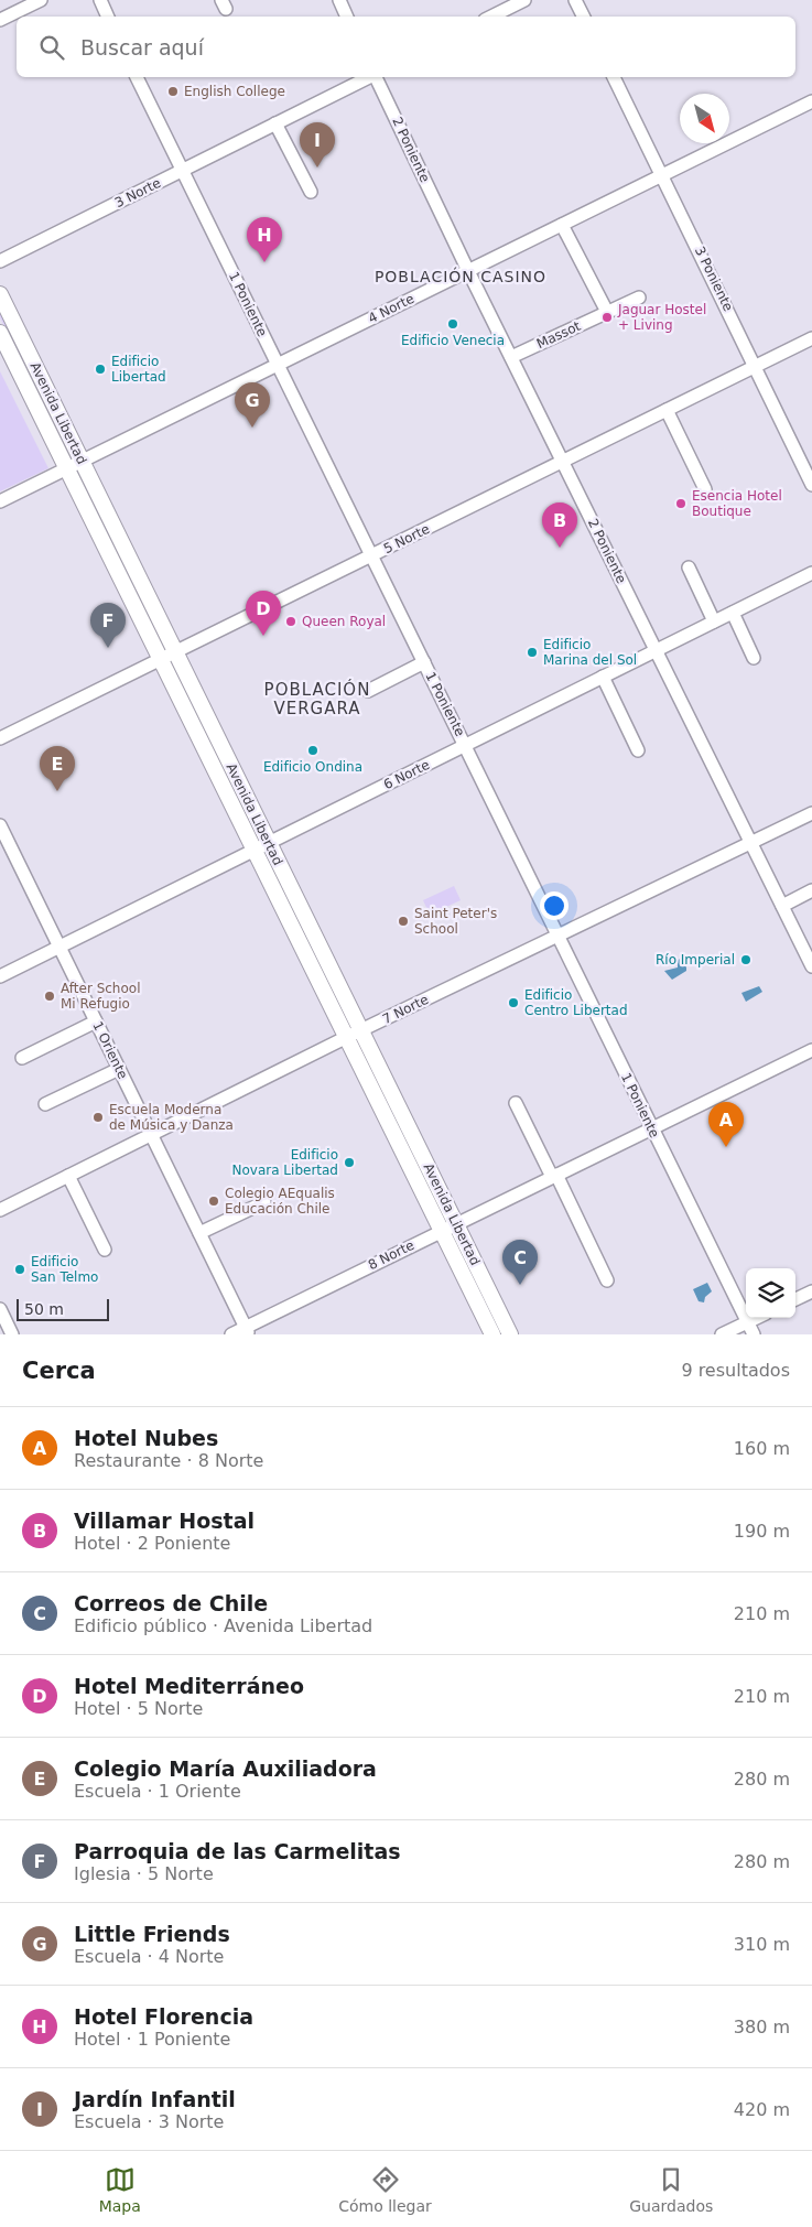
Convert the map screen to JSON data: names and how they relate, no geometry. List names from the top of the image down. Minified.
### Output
{"streets":{"main road":["Avenida Libertad"],"street":["2 Poniente","3 Norte","3 Poniente","1 Poniente","4 Norte","Massot","5 Norte","6 Norte","7 Norte","1 Oriente","8 Norte"]},"crossings":[["2 Poniente","4 Norte"],["2 Poniente","Massot"],["2 Poniente","5 Norte"],["2 Poniente","6 Norte"],["2 Poniente","7 Norte"],["3 Norte","1 Poniente"],["3 Poniente","4 Norte"],["3 Poniente","5 Norte"],["1 Poniente","4 Norte"],["1 Poniente","5 Norte"],["1 Poniente","6 Norte"],["1 Poniente","7 Norte"],["1 Poniente","8 Norte"],["4 Norte","Avenida Libertad"],["Avenida Libertad","5 Norte"],["Avenida Libertad","6 Norte"],["Avenida Libertad","7 Norte"],["Avenida Libertad","8 Norte"],["6 Norte","1 Oriente"],["7 Norte","1 Oriente"],["1 Oriente","8 Norte"]],"districts":["POBLACIÓN CASINO","POBLACIÓN VERGARA"],"places":["English College","Jaguar Hostel + Living","Edificio Venecia","Edificio Libertad","Esencia Hotel Boutique","Queen Royal","Edificio Marina del Sol","Edificio Ondina","Saint Peter's School","Río Imperial","After School Mi Refugio","Edificio Centro Libertad","Escuela Moderna de Música y Danza","Edificio Novara Libertad","Colegio AEqualis Educación Chile","Edificio San Telmo"],"scale_bar":"50 m","north":"bottom right","page":{"search":"Buscar aquí","pins":["I","H","G","B","D","F","E","A","C"],"scale":"50 m","heading":["Cerca","9 resultados"],"list":[{"mark":"A","name":"Hotel Nubes","note":"Restaurante · 8 Norte","value":"160 m"},{"mark":"B","name":"Villamar Hostal","note":"Hotel · 2 Poniente","value":"190 m"},{"mark":"C","name":"Correos de Chile","note":"Edificio público · Avenida Libertad","value":"210 m"},{"mark":"D","name":"Hotel Mediterráneo","note":"Hotel · 5 Norte","value":"210 m"},{"mark":"E","name":"Colegio María Auxiliadora","note":"Escuela · 1 Oriente","value":"280 m"},{"mark":"F","name":"Parroquia de las Carmelitas","note":"Iglesia · 5 Norte","value":"280 m"},{"mark":"G","name":"Little Friends","note":"Escuela · 4 Norte","value":"310 m"},{"mark":"H","name":"Hotel Florencia","note":"Hotel · 1 Poniente","value":"380 m"},{"mark":"I","name":"Jardín Infantil","note":"Escuela · 3 Norte","value":"420 m"}],"nav":["Mapa","Cómo llegar","Guardados"]}}
